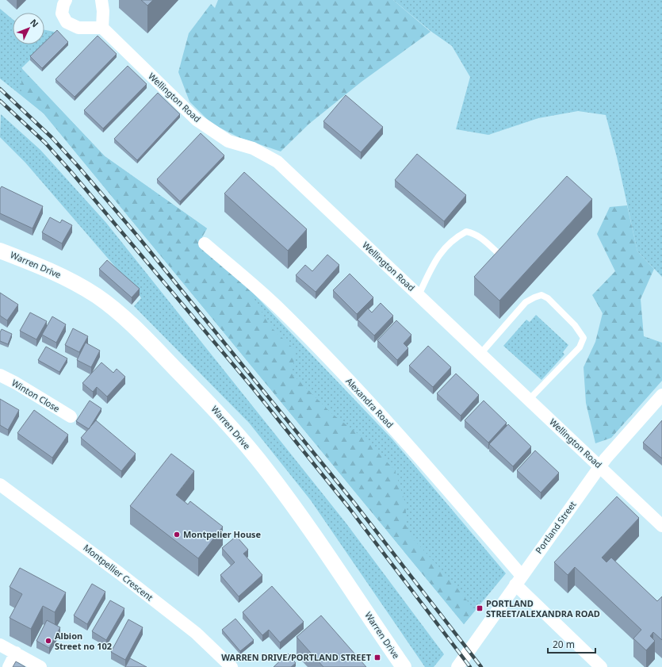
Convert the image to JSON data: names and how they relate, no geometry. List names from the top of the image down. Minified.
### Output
{"streets":{"street":["Wellington Road","Warren Drive","Winton Close","Alexandra Road","Portland Street","Montpellier Crescent"]},"crossings":[["Wellington Road","Portland Street"],["Alexandra Road","Portland Street"]],"places":{"other":["Montpelier House","Albion Street no 102"],"transit":["PORTLAND STREET/ALEXANDRA ROAD","WARREN DRIVE/PORTLAND STREET"]},"scale_bar":"20 m","north":"top right"}
